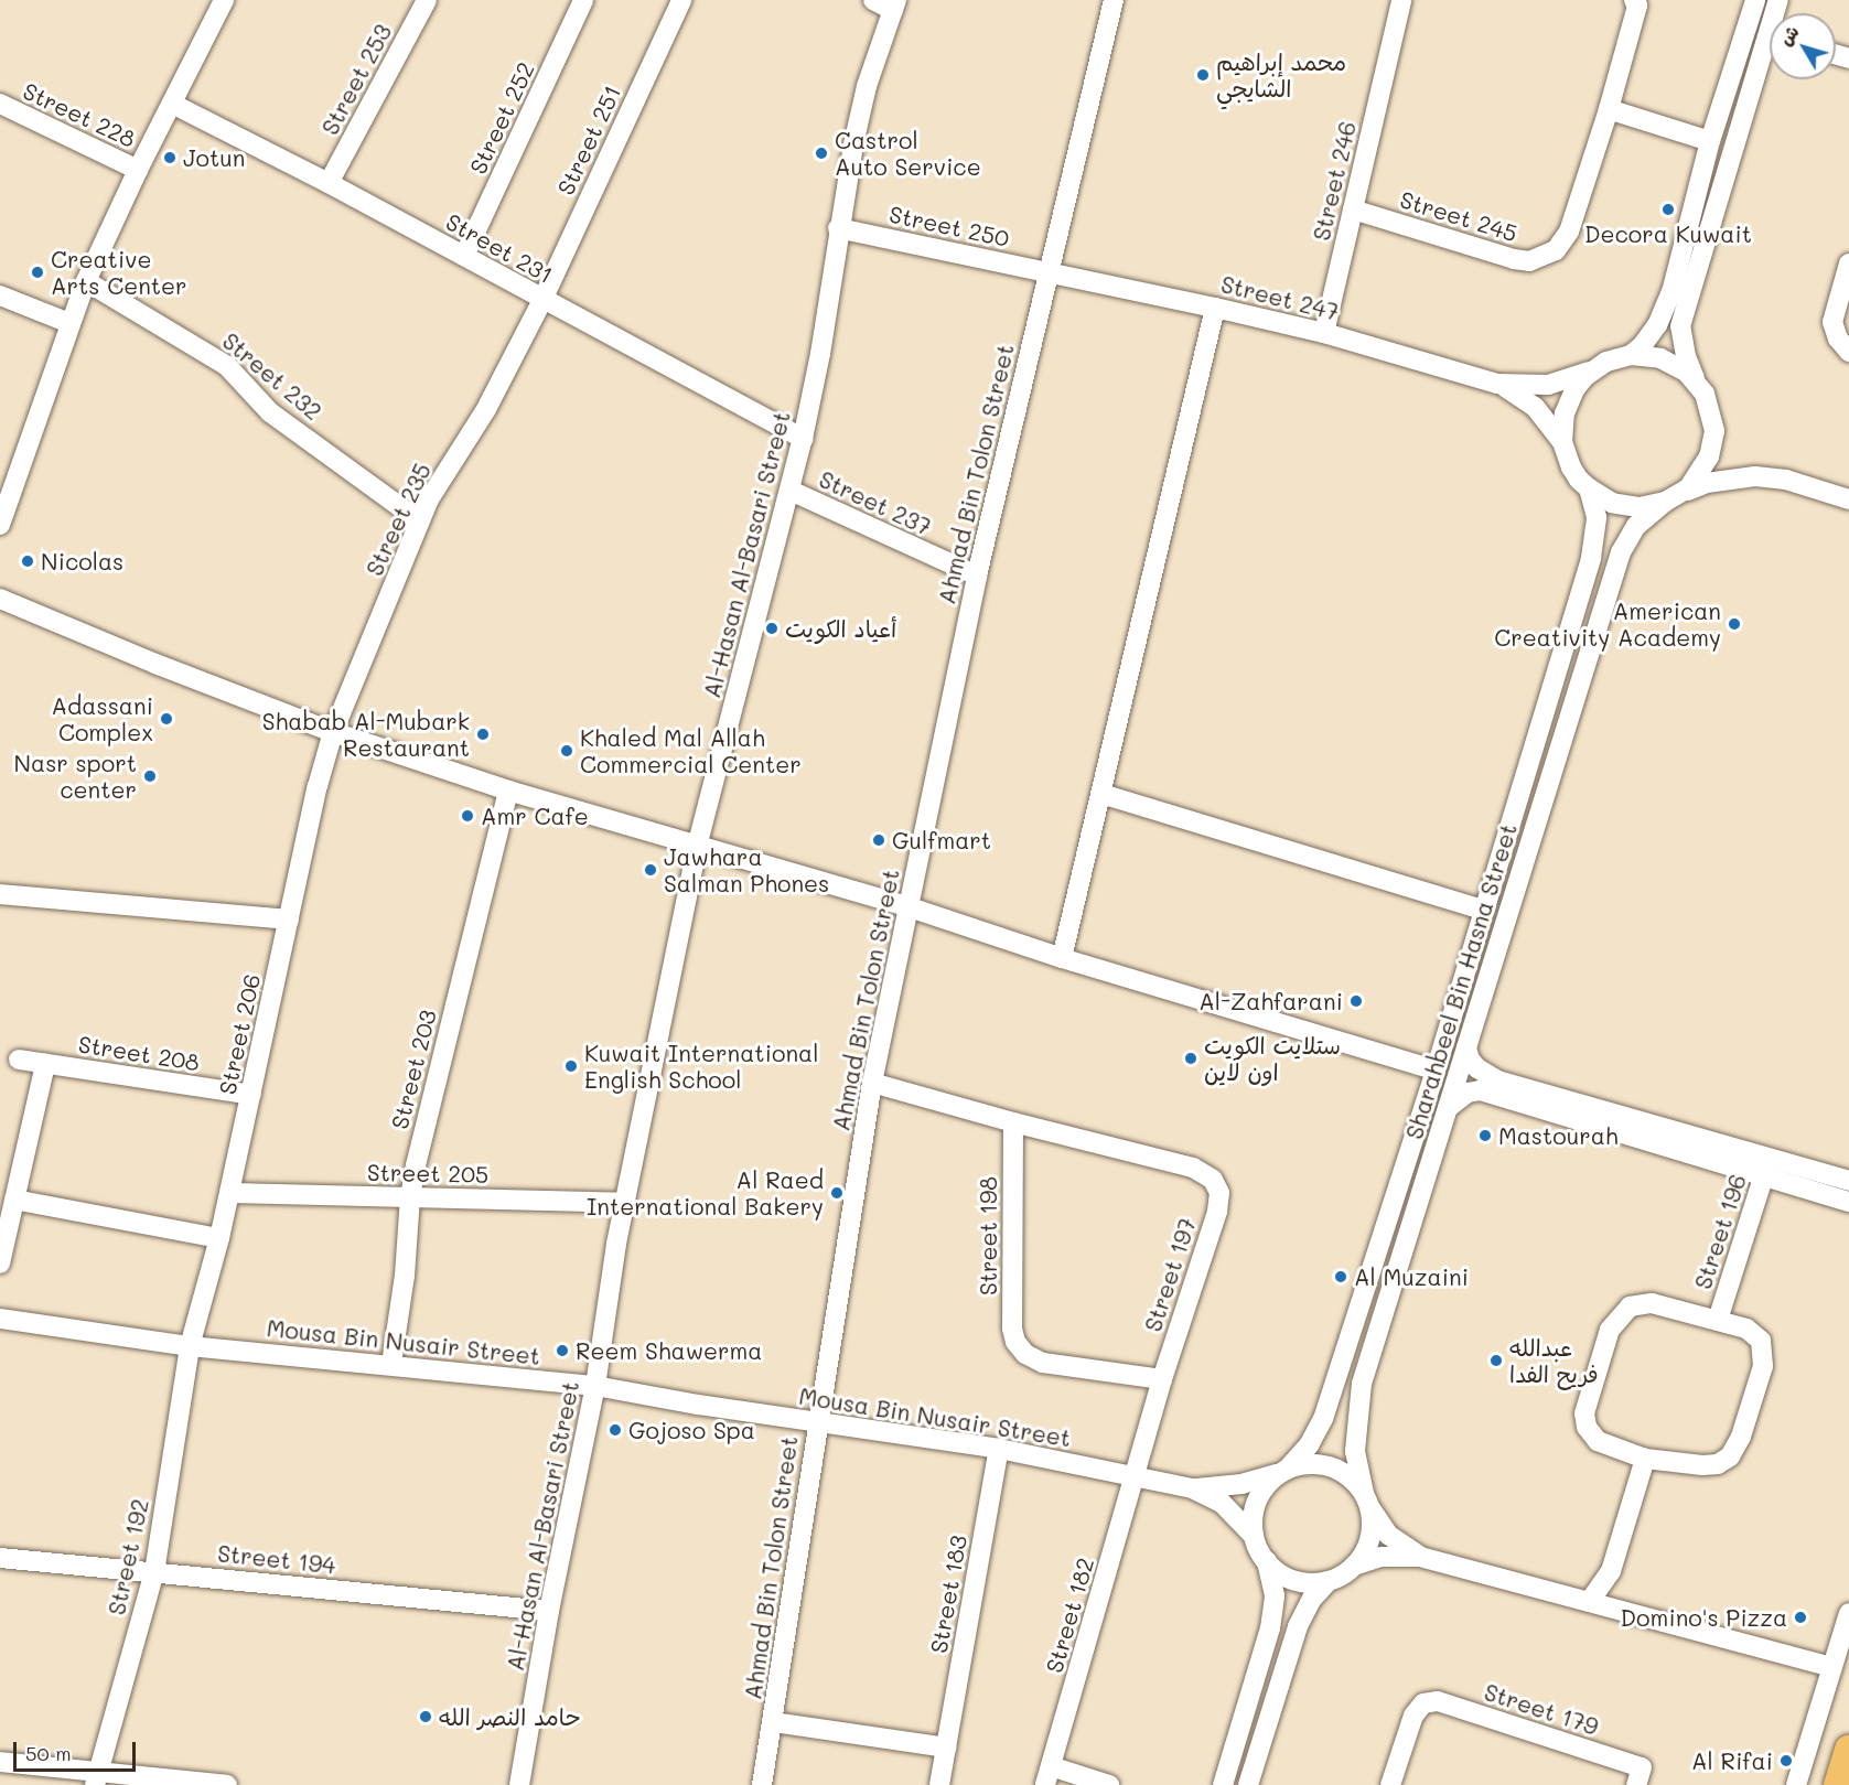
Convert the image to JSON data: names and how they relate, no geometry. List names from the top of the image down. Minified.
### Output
{"streets":{"street":["Street 253","Street 228","Street 252","Street 251","Street 246","Street 245","Street 250","Street 231","Street 247","Street 232","Ahmad Bin Tolon Street","Street 237","Street 235","Al-Hasan Al-Basari Street","Sharahbeel Bin Hasna Street","Street 206","Street 208","Street 203","Street 205","Street 196","Street 198","Street 197","Mousa Bin Nusair Street","Street 192","Street 194","Street 183","Street 182","Street 179"]},"crossings":[["Street 253","Street 231"],["Street 252","Street 231"],["Street 251","Street 231"],["Street 251","Street 235"],["Street 246","Street 245"],["Street 246","Street 247"],["Street 250","Street 247"],["Street 250","Ahmad Bin Tolon Street"],["Street 250","Al-Hasan Al-Basari Street"],["Street 231","Street 235"],["Street 231","Al-Hasan Al-Basari Street"],["Street 247","Ahmad Bin Tolon Street"],["Street 247","Sharahbeel Bin Hasna Street"],["Street 232","Street 235"],["Ahmad Bin Tolon Street","Street 237"],["Ahmad Bin Tolon Street","Mousa Bin Nusair Street"],["Street 237","Al-Hasan Al-Basari Street"],["Street 235","Street 206"],["Al-Hasan Al-Basari Street","Street 205"],["Al-Hasan Al-Basari Street","Mousa Bin Nusair Street"],["Al-Hasan Al-Basari Street","Street 194"],["Sharahbeel Bin Hasna Street","Mousa Bin Nusair Street"],["Street 206","Street 208"],["Street 206","Street 205"],["Street 206","Mousa Bin Nusair Street"],["Street 206","Street 192"],["Street 203","Street 205"],["Street 203","Mousa Bin Nusair Street"],["Street 198","Street 197"],["Street 197","Mousa Bin Nusair Street"],["Street 197","Street 182"],["Mousa Bin Nusair Street","Street 192"],["Mousa Bin Nusair Street","Street 183"],["Mousa Bin Nusair Street","Street 182"],["Street 192","Street 194"]],"places":["محمد إبراهيم الشايجي","Castrol Auto Service","Jotun","Decora Kuwait","Creative Arts Center","Nicolas","American Creativity Academy","أعياد الكويت","Adassani Complex","Shabab Al-Mubark Restaurant","Khaled Mal Allah Commercial Center","Nasr sport center","Amr Cafe","Gulfmart","Jawhara Salman Phones","Al-Zahfarani","ستلايت الكويت اون لاين","Kuwait International English School","Mastourah","Al Raed International Bakery","Al Muzaini","Reem Shawerma","عبدالله فريح الفدا","Gojoso Spa","Domino's Pizza","حامد النصر الله","Al Rifai"],"scale_bar":"50 m","north":"top left"}
